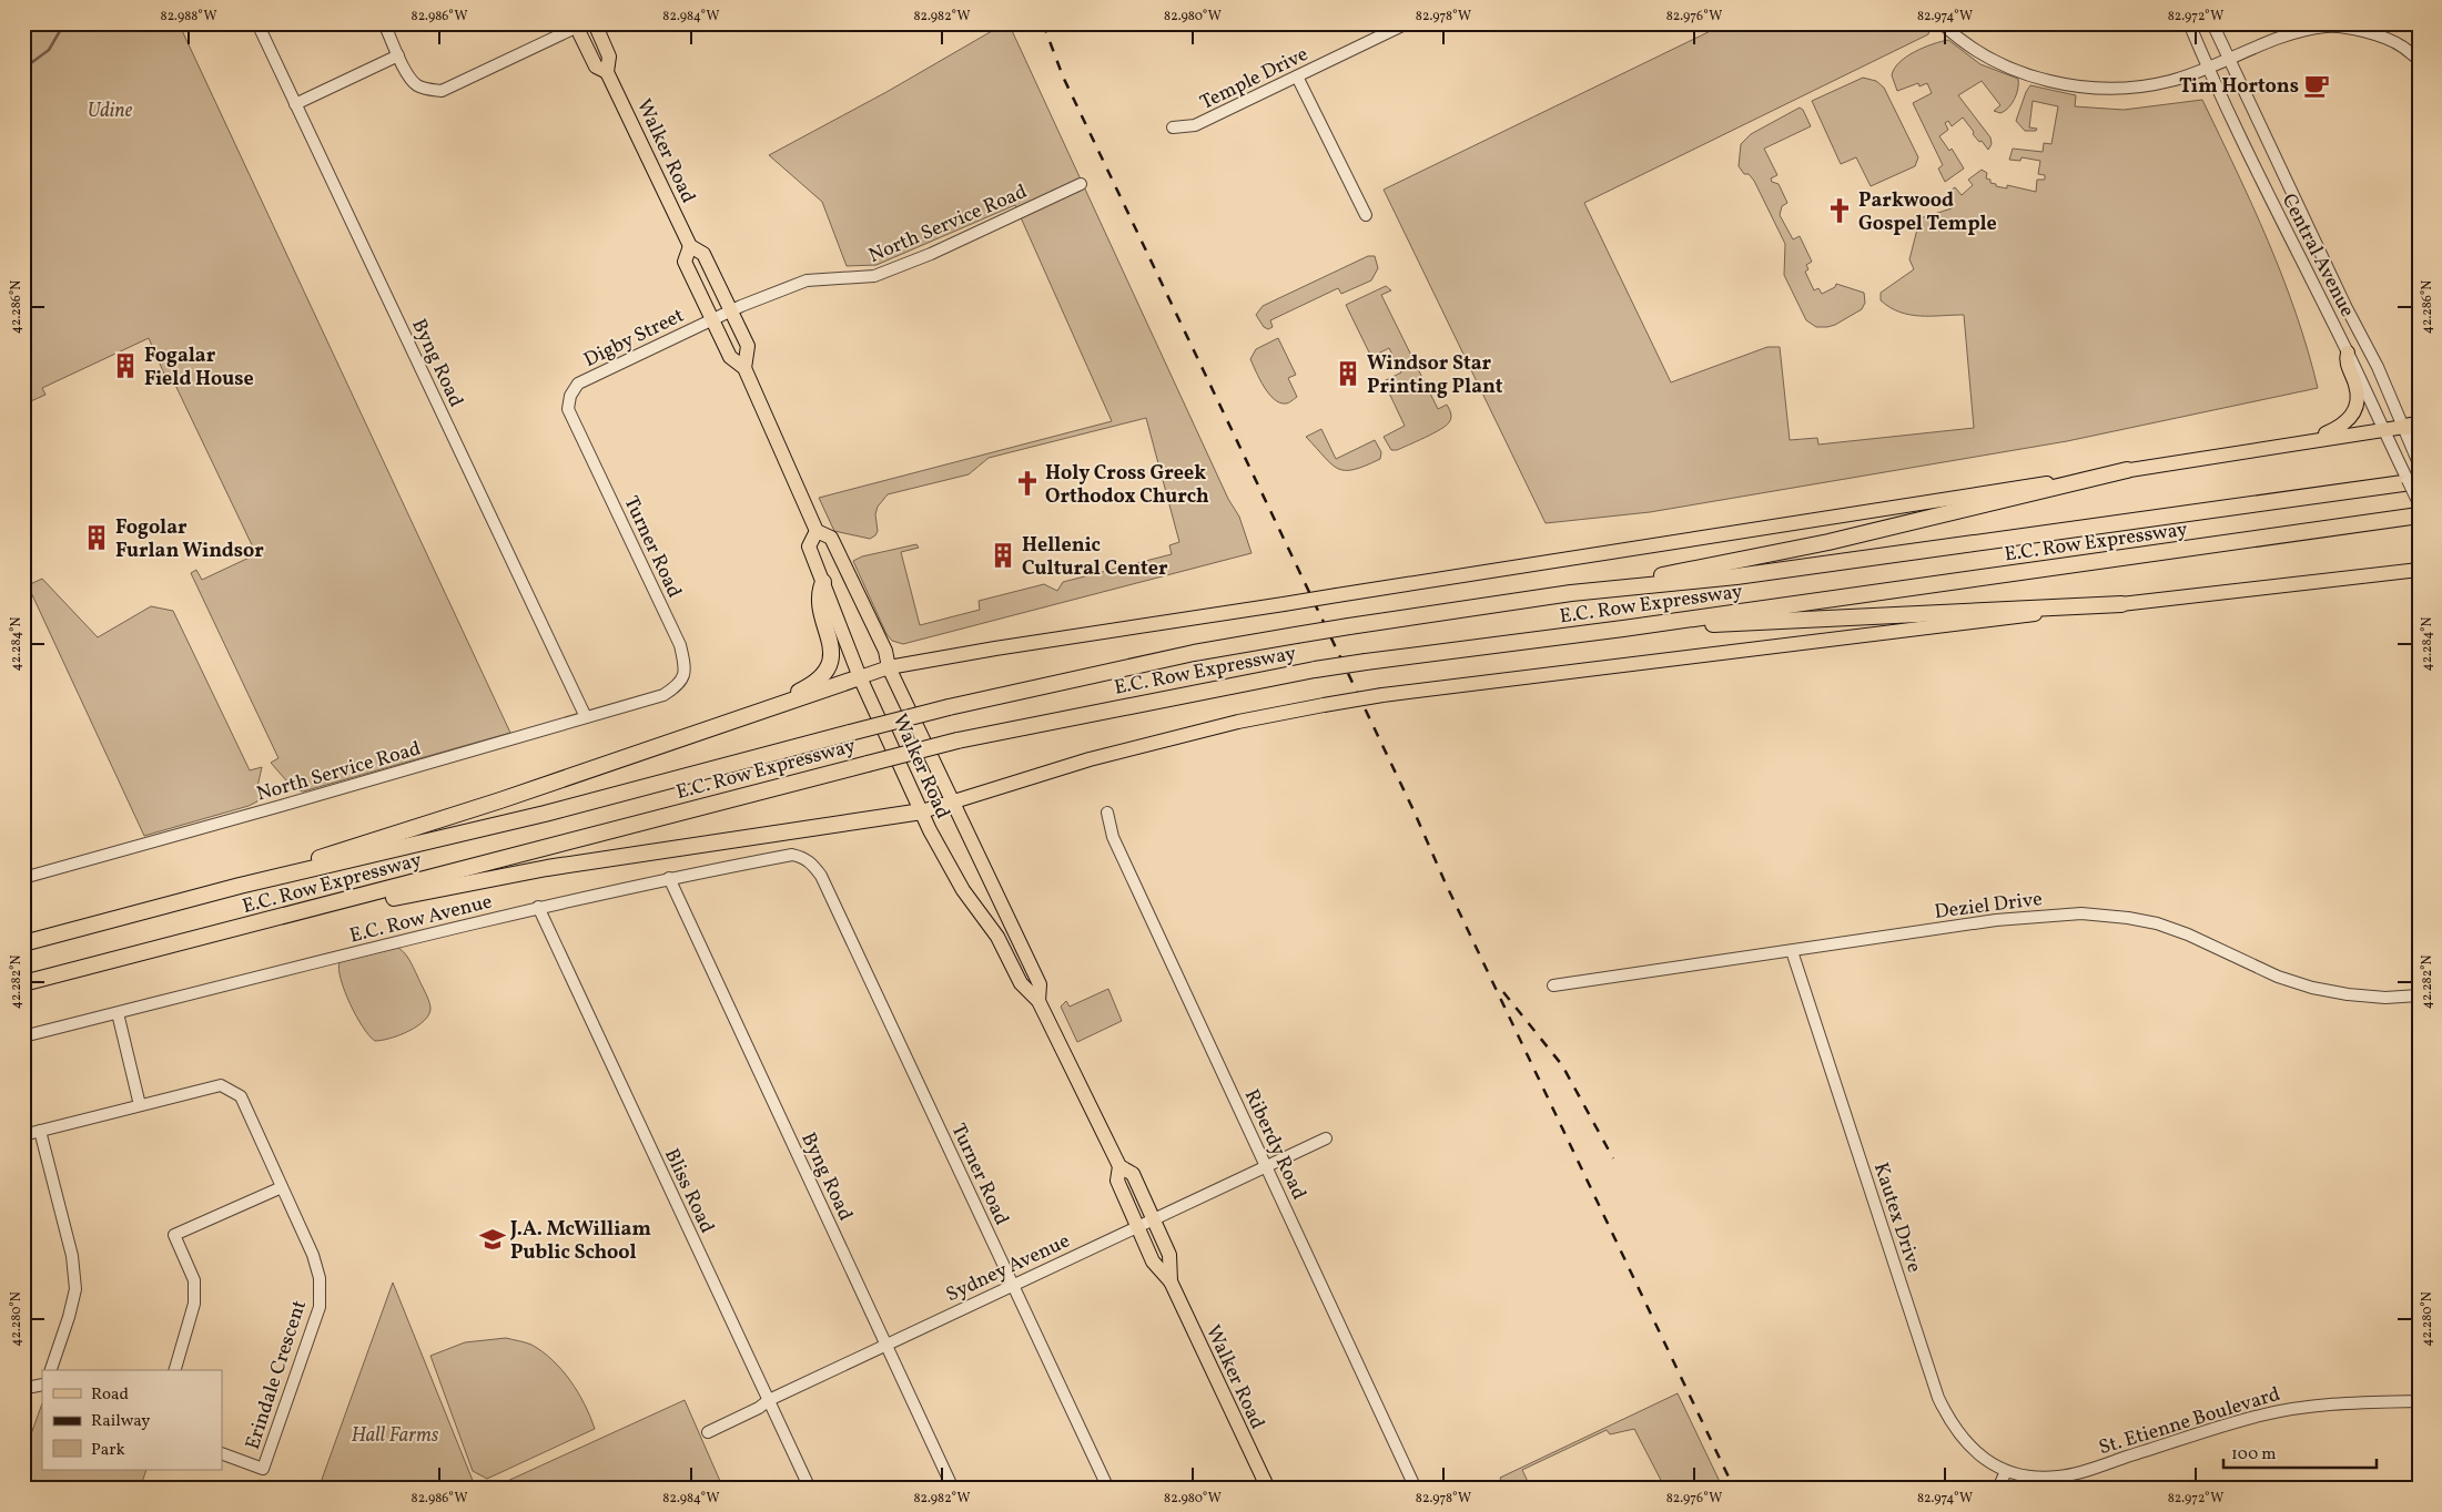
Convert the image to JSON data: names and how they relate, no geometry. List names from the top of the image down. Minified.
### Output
{"streets":{"highway":["E.C. Row Expressway"],"main road":["Walker Road"],"street":["Temple Drive","North Service Road","Central Avenue","Digby Street","Byng Road","Turner Road","Deziel Drive","E.C. Row Avenue","Riberdy Road","Bliss Road","Kautex Drive","Sydney Avenue","Erindale Crescent","St. Etienne Boulevard"]},"crossings":[["Walker Road","North Service Road"],["Walker Road","Digby Street"],["Walker Road","Sydney Avenue"],["North Service Road","Digby Street"],["North Service Road","Byng Road"],["North Service Road","Turner Road"],["Digby Street","Turner Road"],["Byng Road","E.C. Row Avenue"],["Byng Road","Sydney Avenue"],["Turner Road","E.C. Row Avenue"],["Turner Road","Sydney Avenue"],["Deziel Drive","Kautex Drive"],["E.C. Row Avenue","Bliss Road"],["Riberdy Road","Sydney Avenue"],["Bliss Road","Sydney Avenue"],["Kautex Drive","St. Etienne Boulevard"]],"parks":["Udine","Hall Farms"],"places":{"cafe":["Tim Hortons"],"church":["Parkwood Gospel Temple","Holy Cross Greek Orthodox Church"],"building":["Fogalar Field House","Windsor Star Printing Plant","Fogolar Furlan Windsor","Hellenic Cultural Center"],"school or university":["J.A. McWilliam Public School"]},"legend":["Road","Railway","Park"],"scale_bar":"100 m","coordinates":["82.988°W","82.986°W","82.984°W","82.982°W","82.980°W","82.978°W","82.976°W","82.974°W","82.972°W","42.286°N","42.284°N","42.282°N","42.280°N"]}
